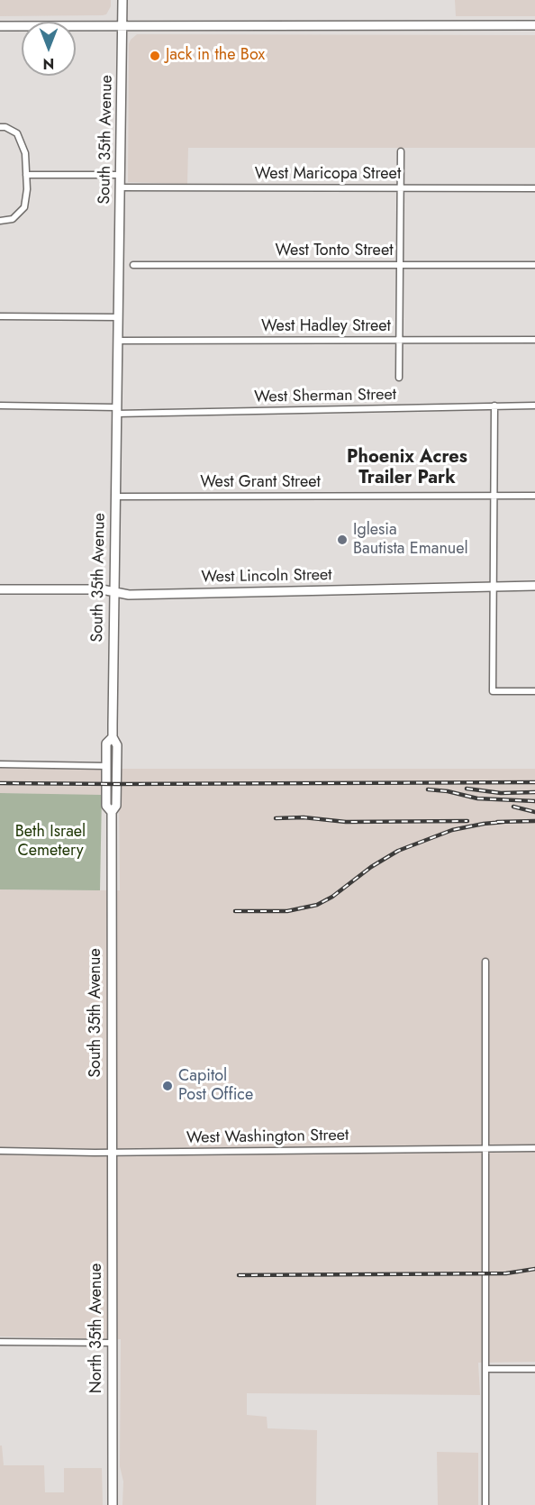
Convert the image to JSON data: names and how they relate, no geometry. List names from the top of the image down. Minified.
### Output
{"streets":{"main road":["South 35th Avenue","West Lincoln Street","North 35th Avenue"],"street":["West Maricopa Street","West Tonto Street","West Hadley Street","West Sherman Street","West Grant Street","West Washington Street"]},"crossings":[["South 35th Avenue","West Maricopa Street"],["South 35th Avenue","West Hadley Street"],["South 35th Avenue","West Sherman Street"],["South 35th Avenue","West Grant Street"],["South 35th Avenue","West Lincoln Street"],["South 35th Avenue","West Washington Street"],["South 35th Avenue","North 35th Avenue"],["West Washington Street","North 35th Avenue"]],"districts":["Phoenix Acres Trailer Park"],"parks":["Beth Israel Cemetery"],"places":["Jack in the Box","Iglesia Bautista Emanuel","Capitol Post Office"],"north":"bottom"}
